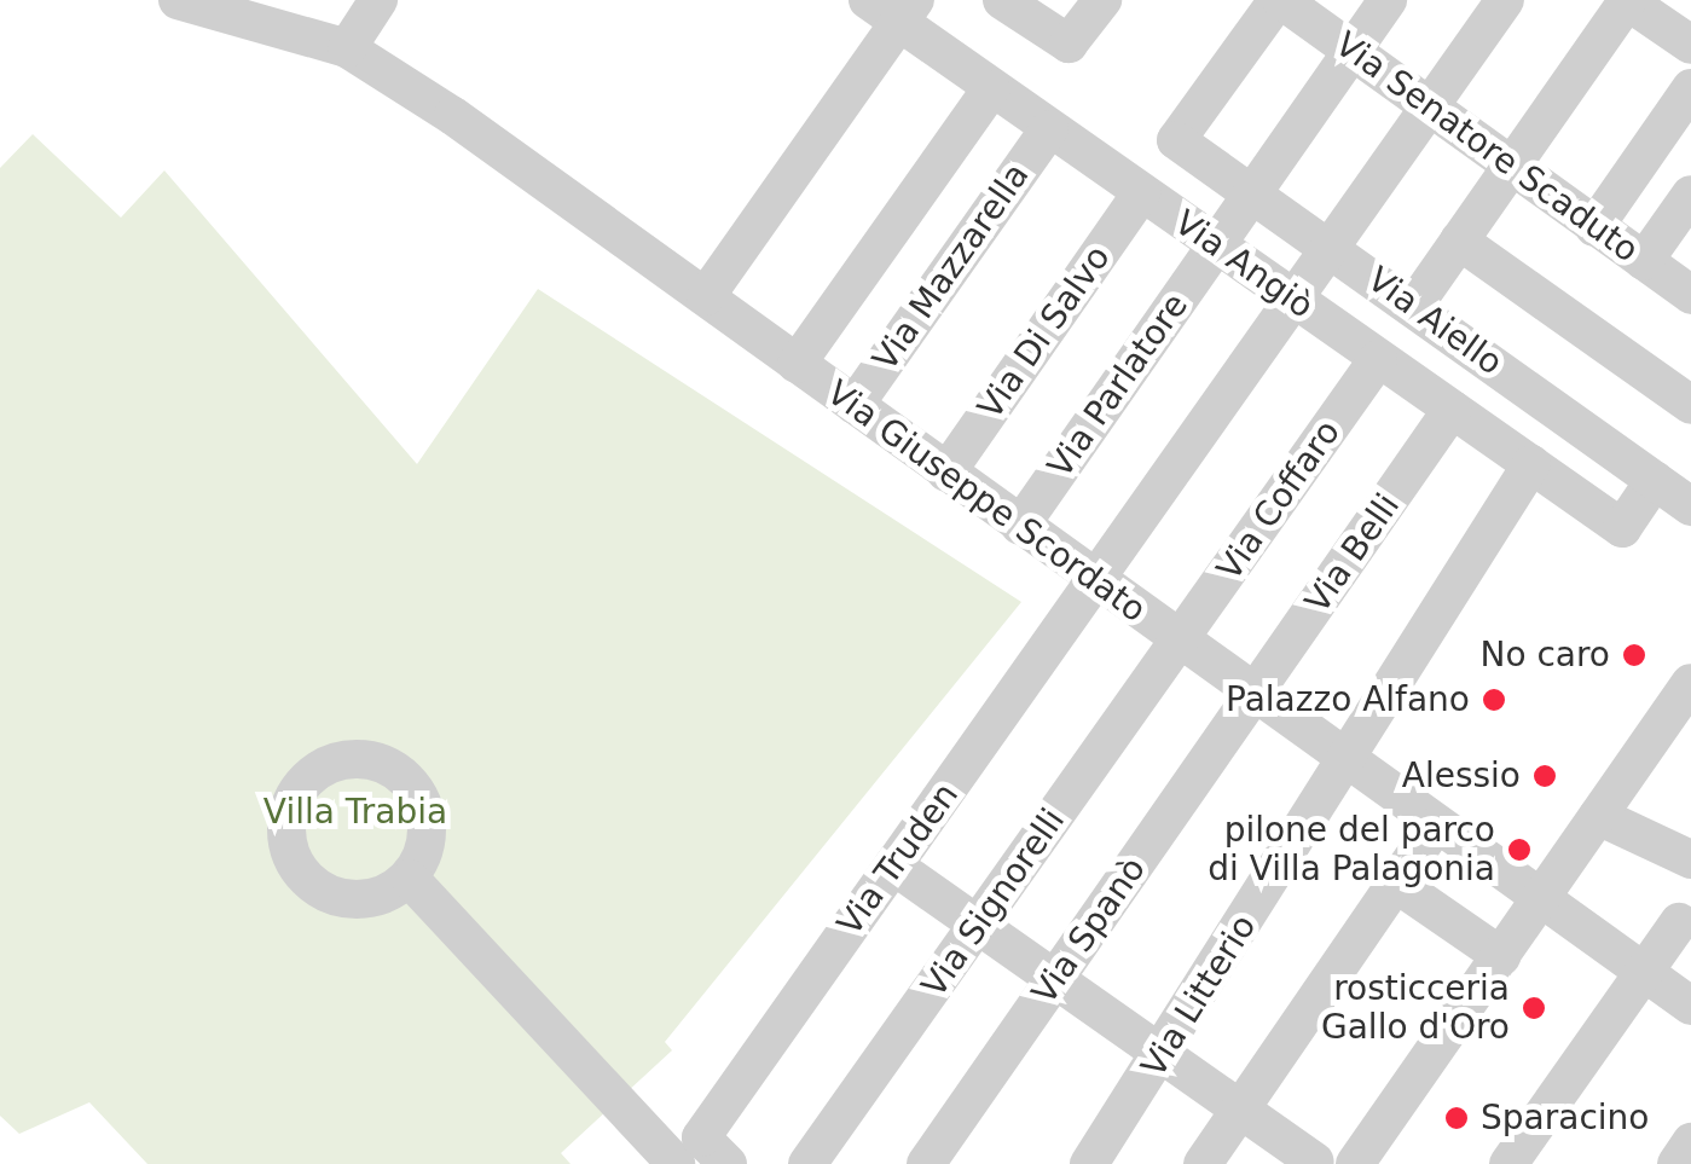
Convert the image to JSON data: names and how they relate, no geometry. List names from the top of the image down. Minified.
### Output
{"streets":{"street":["Via Senatore Scaduto","Via Angiò","Via Mazzarella","Via Aiello","Via Di Salvo","Via Parlatore","Via Coffaro","Via Giuseppe Scordato","Via Belli","Via Truden","Via Signorelli","Via Spanò","Via Litterio"]},"crossings":[["Via Senatore Scaduto","Via Aiello"],["Via Senatore Scaduto","Via Parlatore"],["Via Senatore Scaduto","Via Truden"],["Via Angiò","Via Mazzarella"],["Via Angiò","Via Aiello"],["Via Angiò","Via Di Salvo"],["Via Angiò","Via Parlatore"],["Via Angiò","Via Coffaro"],["Via Angiò","Via Belli"],["Via Angiò","Via Truden"],["Via Angiò","Via Litterio"],["Via Mazzarella","Via Giuseppe Scordato"],["Via Aiello","Via Parlatore"],["Via Aiello","Via Truden"],["Via Di Salvo","Via Giuseppe Scordato"],["Via Parlatore","Via Giuseppe Scordato"],["Via Coffaro","Via Giuseppe Scordato"],["Via Coffaro","Via Signorelli"],["Via Giuseppe Scordato","Via Belli"],["Via Giuseppe Scordato","Via Truden"],["Via Giuseppe Scordato","Via Signorelli"],["Via Giuseppe Scordato","Via Spanò"],["Via Giuseppe Scordato","Via Litterio"],["Via Belli","Via Spanò"]],"parks":["Villa Trabia"],"places":["No caro","Palazzo Alfano","Alessio","pilone del parco di Villa Palagonia","rosticceria Gallo d'Oro","Sparacino"]}
